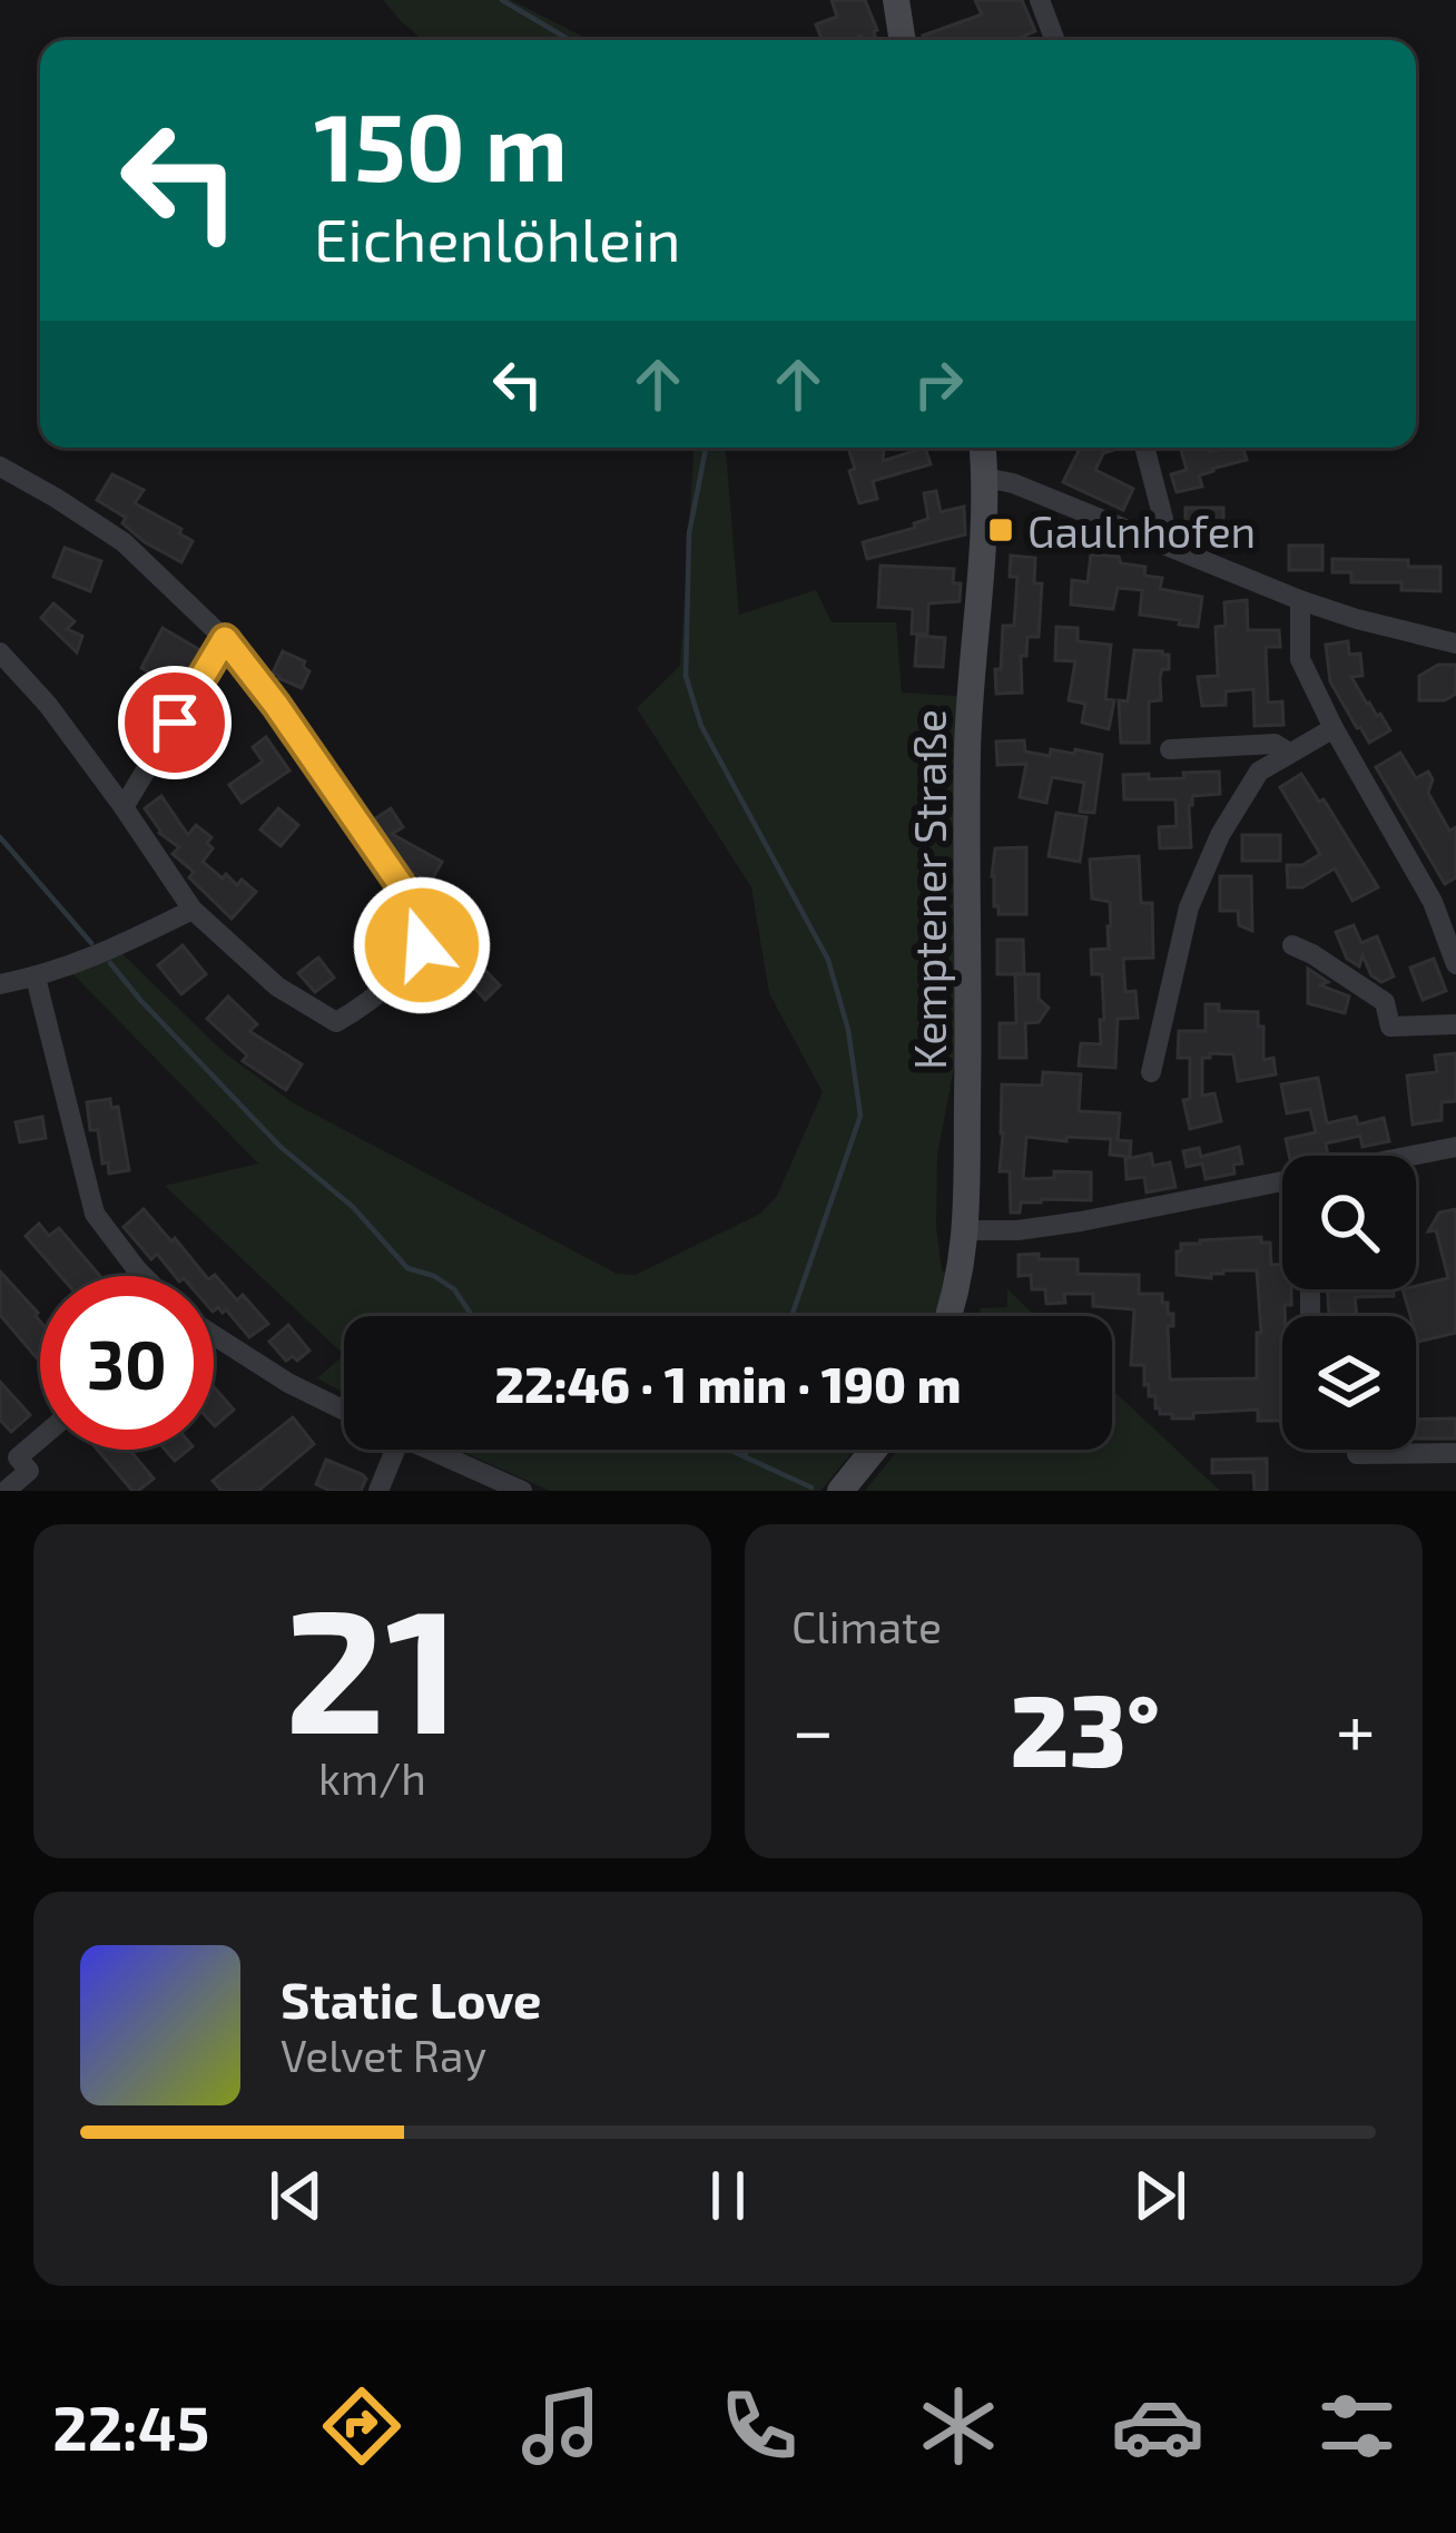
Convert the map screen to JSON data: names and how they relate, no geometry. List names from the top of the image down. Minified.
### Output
{"streets":{"street":["Kemptener Straße"]},"places":{"transit":["Gaulnhofen"]},"page":{"turn":["150 m","Eichenlöhlein"],"limit":"30","trip":"22:46 · 1 min · 190 m","tile":[["21","km/h"],"Climate"],"heat":["−","23°","+"],"song":["Static Love","Velvet Ray"],"tabs":"22:45"}}
